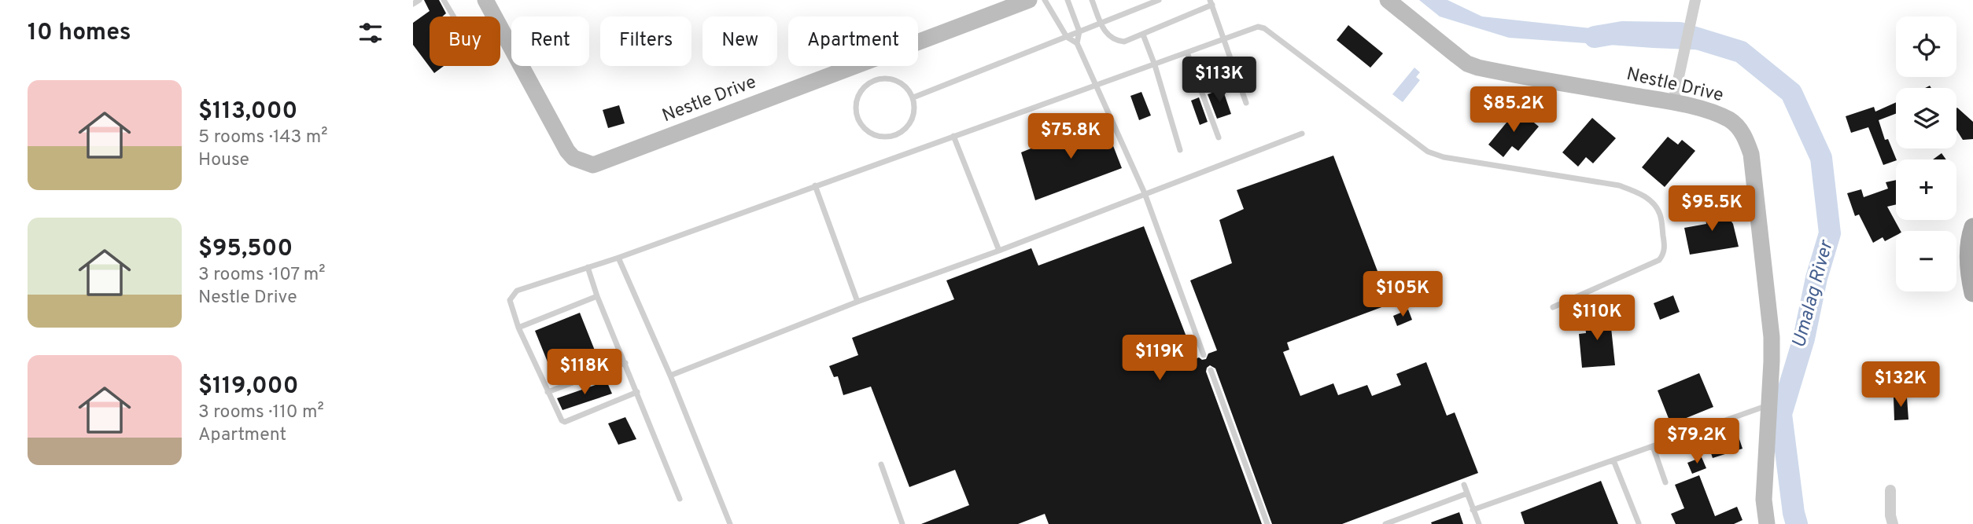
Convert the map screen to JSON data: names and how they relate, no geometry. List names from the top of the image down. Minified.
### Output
{"streets":{"street":["Nestle Drive"]},"water":["Umalag River"],"page":{"heading":"10 homes","map_buttons":["+","−"],"chip":["Buy","Rent","Filters","New","Apartment"],"price":["$113K","$85.2K","$75.8K","$95.5K","$105K","$110K","$119K","$118K","$132K","$79.2K"],"list":[{"name":"$113,000","note":"5 rooms · 143 m² · House"},{"name":"$95,500","note":"3 rooms · 107 m² · Nestle Drive"},{"name":"$119,000","note":"3 rooms · 110 m² · Apartment"}]}}
